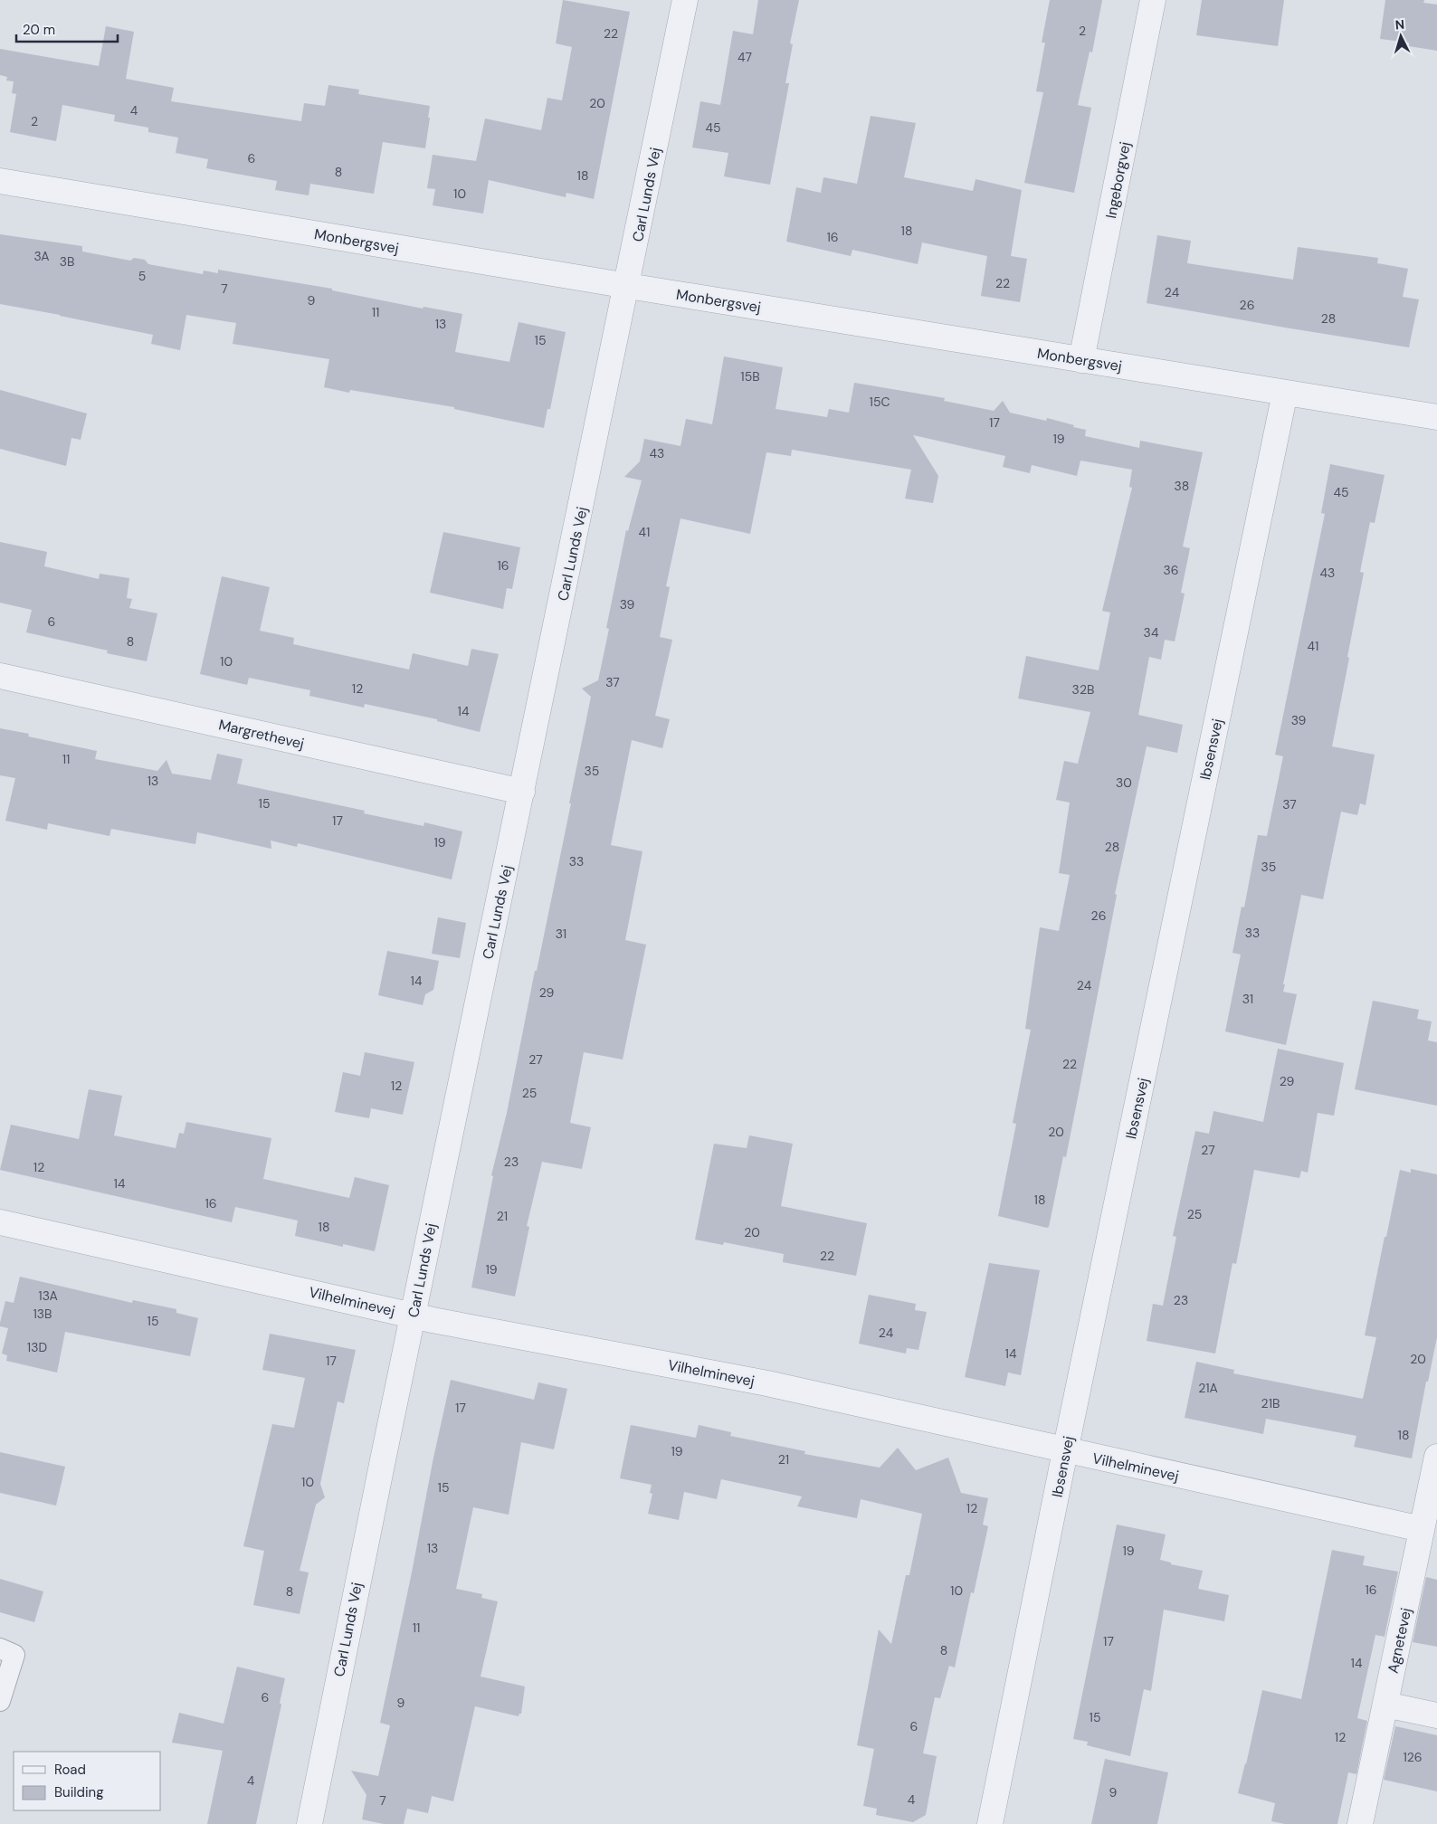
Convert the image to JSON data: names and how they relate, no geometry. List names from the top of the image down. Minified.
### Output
{"streets":{"street":["Ingeborgvej","Carl Lunds Vej","Monbergsvej","Margrethevej","Ibsensvej","Vilhelminevej","Agnetevej"]},"crossings":[["Ingeborgvej","Monbergsvej"],["Carl Lunds Vej","Monbergsvej"],["Carl Lunds Vej","Margrethevej"],["Carl Lunds Vej","Vilhelminevej"],["Monbergsvej","Ibsensvej"],["Ibsensvej","Vilhelminevej"],["Vilhelminevej","Agnetevej"]],"house_numbers":["2","22","47","20","4","2","45","6","8","18","10","18","16","3A","3B","5","22","7","24","9","26","11","28","13","15","15B","15C","17","19","43","38","45","41","16","36","43","39","6","34","8","41","10","37","12","32B","14","39","11","35","13","30","15","37","17","19","28","33","35","26","33","31","14","24","29","31","27","22","29","12","25","20","27","23","12","14","18","16","25","21","18","20","22","19","13A","23","13B","15","24","13D","14","20","17","21A","21B","17","18","19","21","10","15","12","13","19","16","10","8","11","17","8","14","6","9","15","6","12","126","4","9","4","7"],"legend":["Road","Building"],"scale_bar":"20 m","north":"top"}
